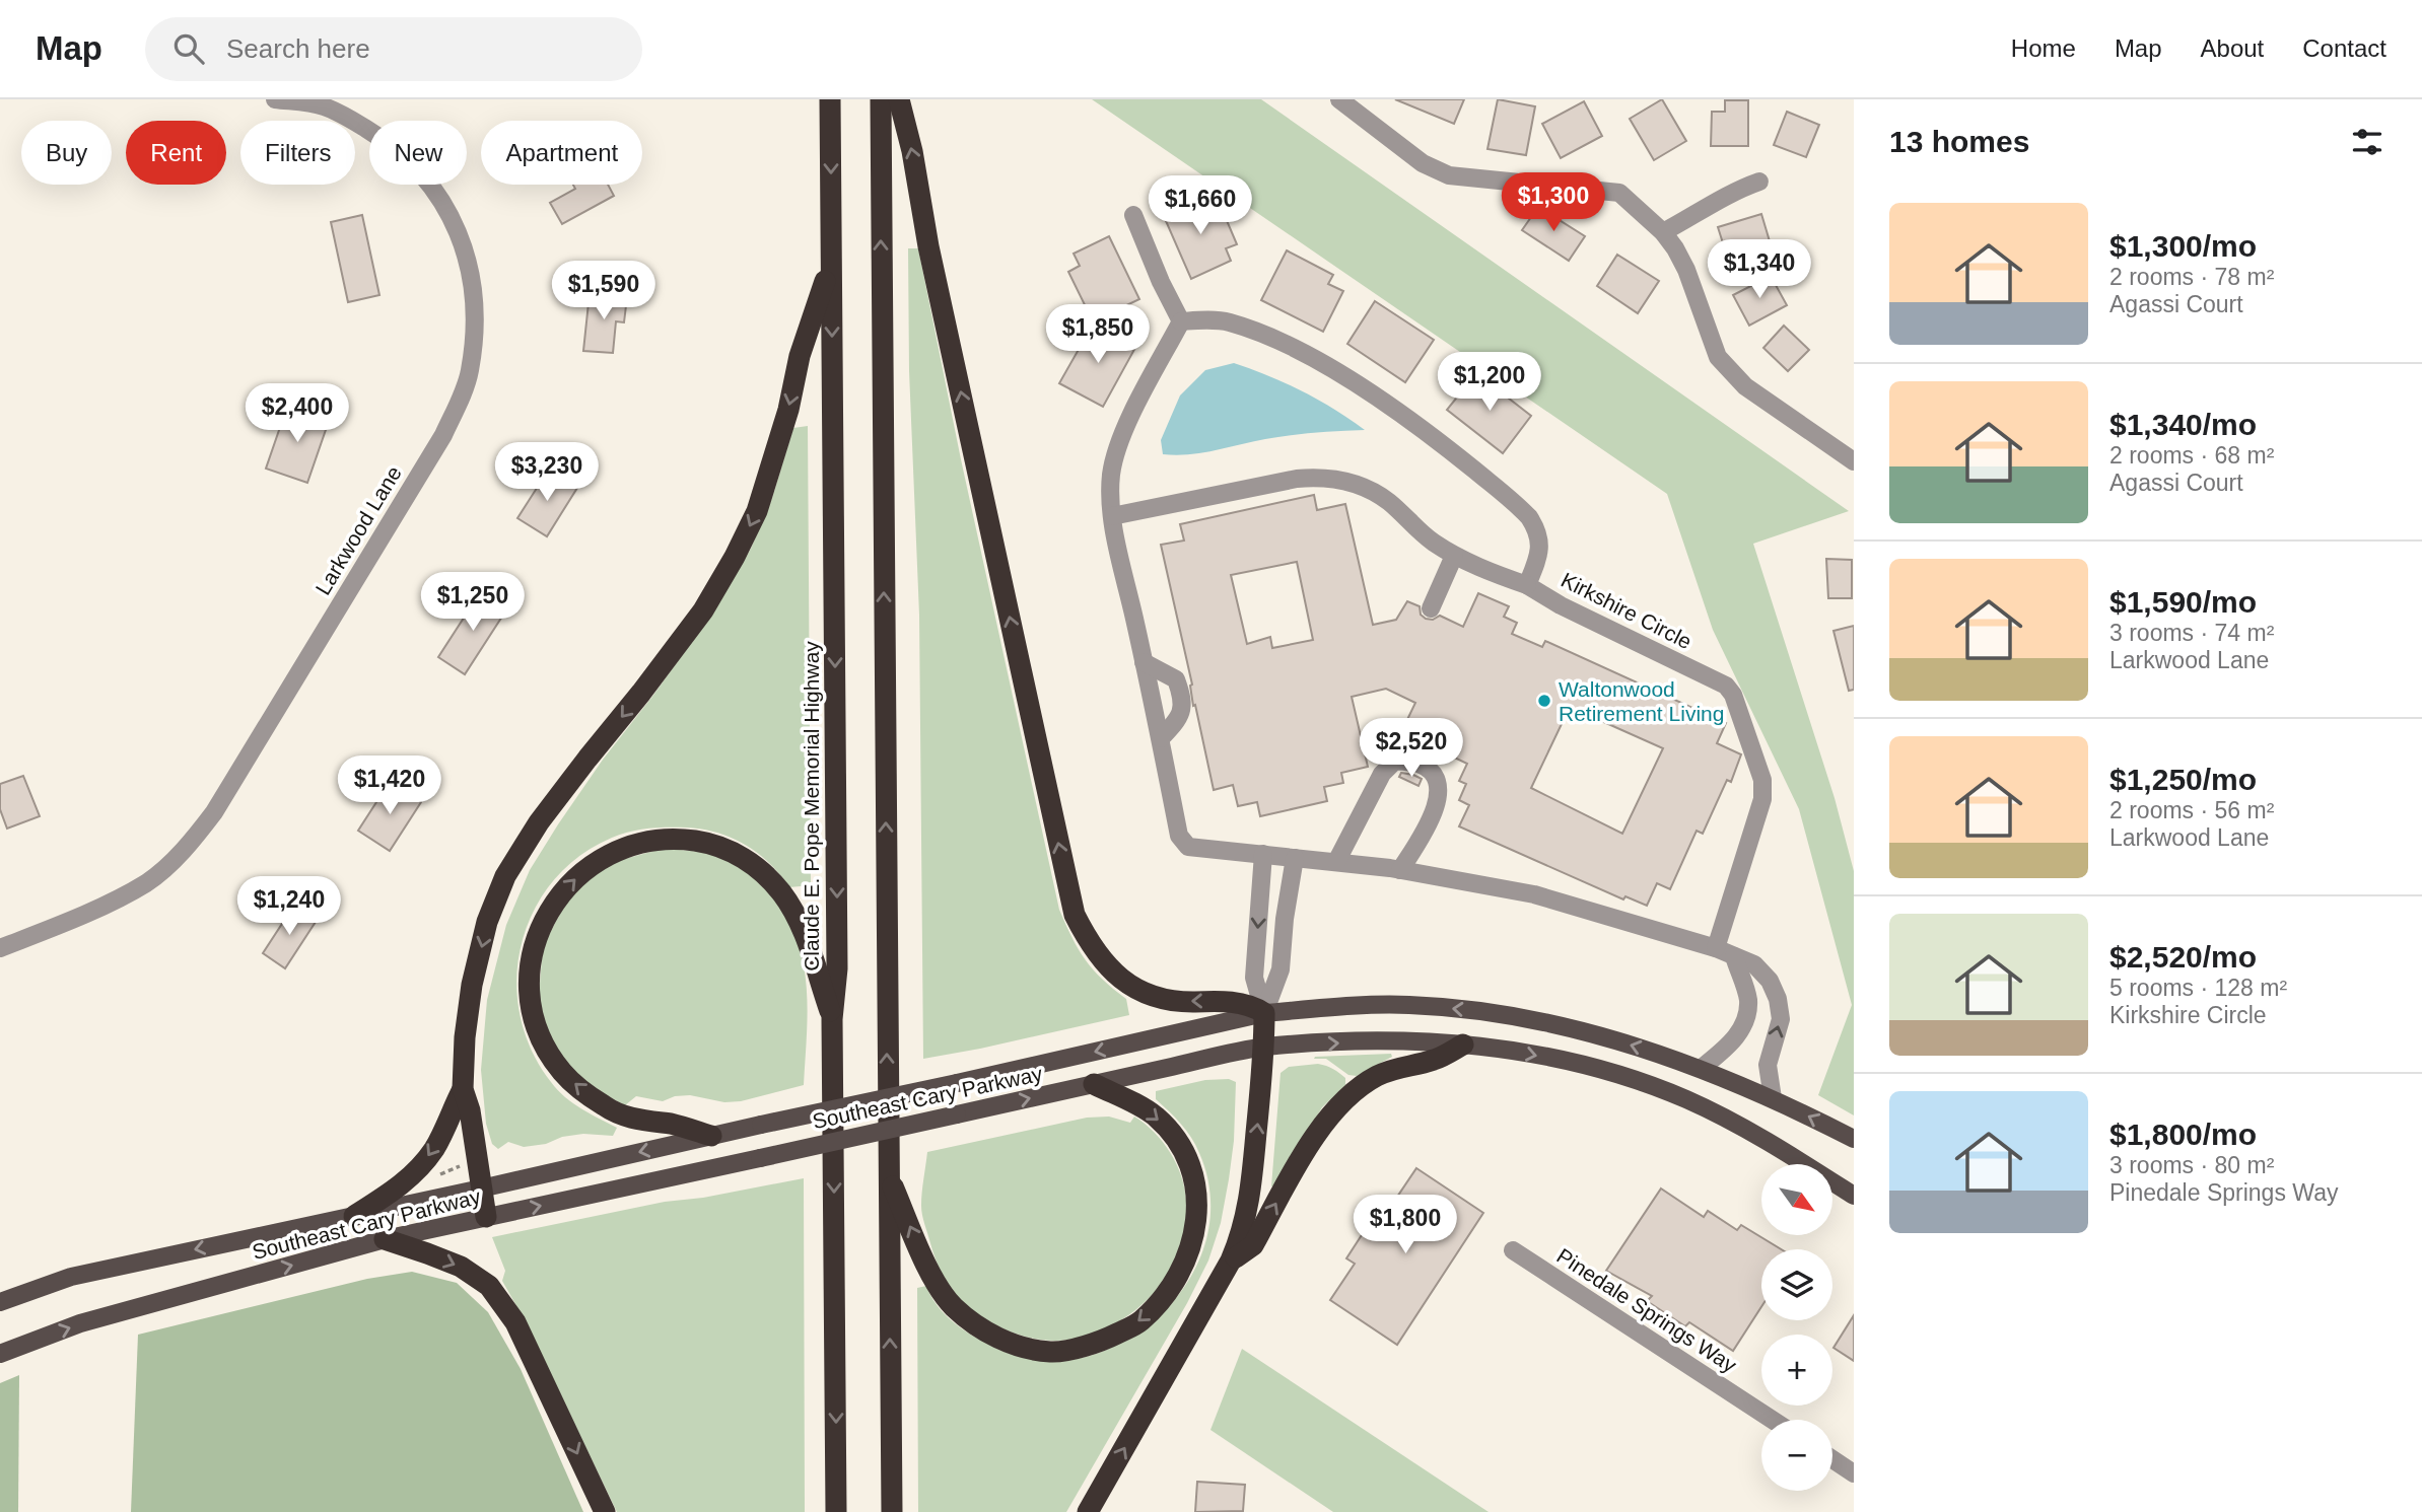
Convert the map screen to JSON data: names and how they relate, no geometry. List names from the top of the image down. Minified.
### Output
{"streets":{"highway":["Claude E. Pope Memorial Highway"],"main road":["Southeast Cary Parkway"],"street":["Larkwood Lane","Kirkshire Circle","Pinedale Springs Way"]},"places":["Waltonwood Retirement Living"],"north":"bottom right","page":{"header":"Map","search":"Search here","nav":["Home","Map","About","Contact"],"heading":"13 homes","chip":["Buy","Rent","Filters","New","Apartment"],"price":["$1,300","$1,660","$1,340","$1,590","$1,850","$1,200","$2,400","$3,230","$1,250","$2,520","$1,420","$1,240","$1,800"],"list":[{"name":"$1,300/mo","note":"2 rooms · 78 m² · Agassi Court"},{"name":"$1,340/mo","note":"2 rooms · 68 m² · Agassi Court"},{"name":"$1,590/mo","note":"3 rooms · 74 m² · Larkwood Lane"},{"name":"$1,250/mo","note":"2 rooms · 56 m² · Larkwood Lane"},{"name":"$2,520/mo","note":"5 rooms · 128 m² · Kirkshire Circle"},{"name":"$1,800/mo","note":"3 rooms · 80 m² · Pinedale Springs Way"}],"map_buttons":["+","−"]}}
